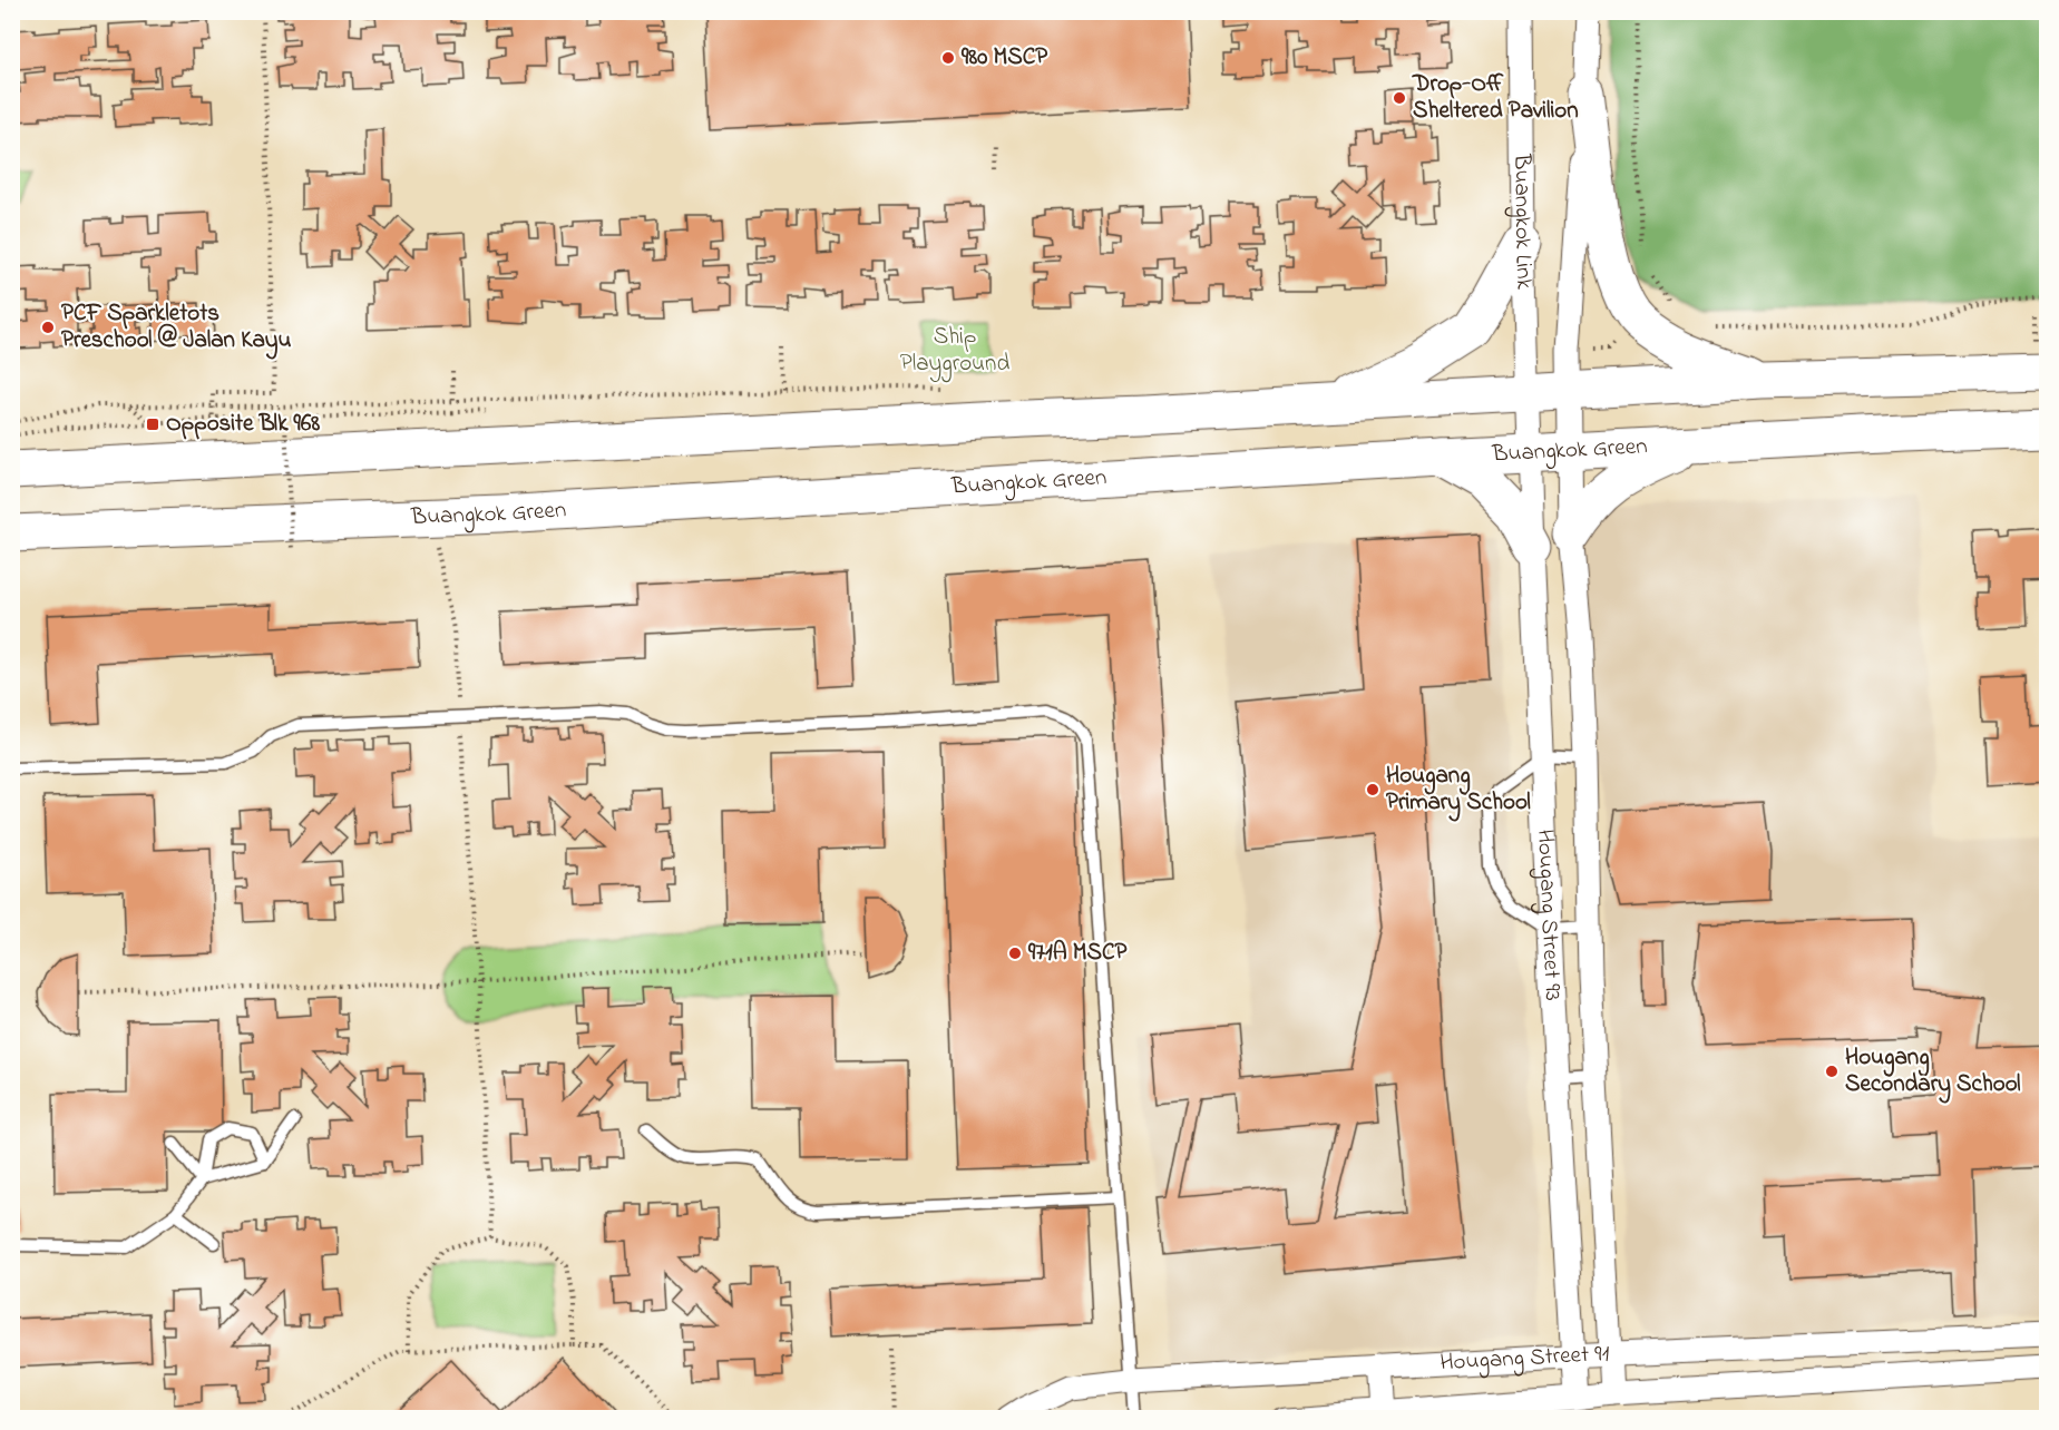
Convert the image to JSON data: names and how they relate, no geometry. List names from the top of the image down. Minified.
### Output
{"streets":{"main road":["Buangkok Green"],"street":["Buangkok Link","Hougang Street 93","Hougang Street 91"]},"crossings":[["Buangkok Link","Hougang Street 93"],["Buangkok Green","Hougang Street 93"],["Hougang Street 93","Hougang Street 91"]],"parks":["Ship Playground"],"places":{"other":["980 MSCP","Drop-Off Sheltered Pavilion","PCF Sparkletots Preschool @ Jalan Kayu","Hougang Primary School","971A MSCP","Hougang Secondary School"],"transit":["Opposite Blk 968"]}}
